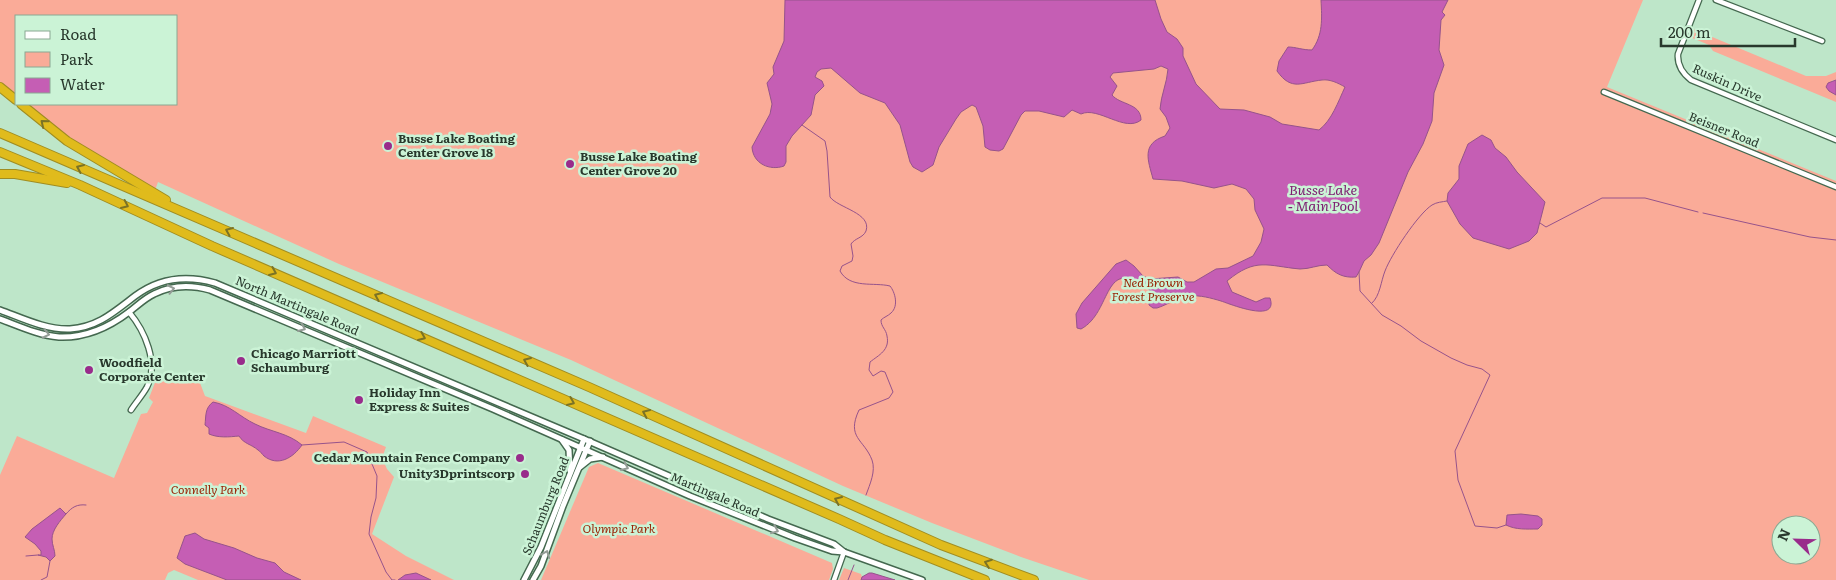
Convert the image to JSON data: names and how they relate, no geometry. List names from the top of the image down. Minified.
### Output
{"streets":{"street":["Ruskin Drive","Beisner Road","North Martingale Road","Martingale Road","Schaumburg Road"]},"crossings":[["North Martingale Road","Martingale Road"],["North Martingale Road","Schaumburg Road"],["Martingale Road","Schaumburg Road"]],"water":["Busse Lake - Main Pool"],"parks":["Ned Brown Forest Preserve","Connelly Park","Olympic Park"],"places":["Busse Lake Boating Center Grove 18","Busse Lake Boating Center Grove 20","Chicago Marriott Schaumburg","Woodfield Corporate Center","Holiday Inn Express & Suites","Cedar Mountain Fence Company","Unity3Dprintscorp"],"legend":["Road","Park","Water"],"scale_bar":"200 m","north":"top left"}
